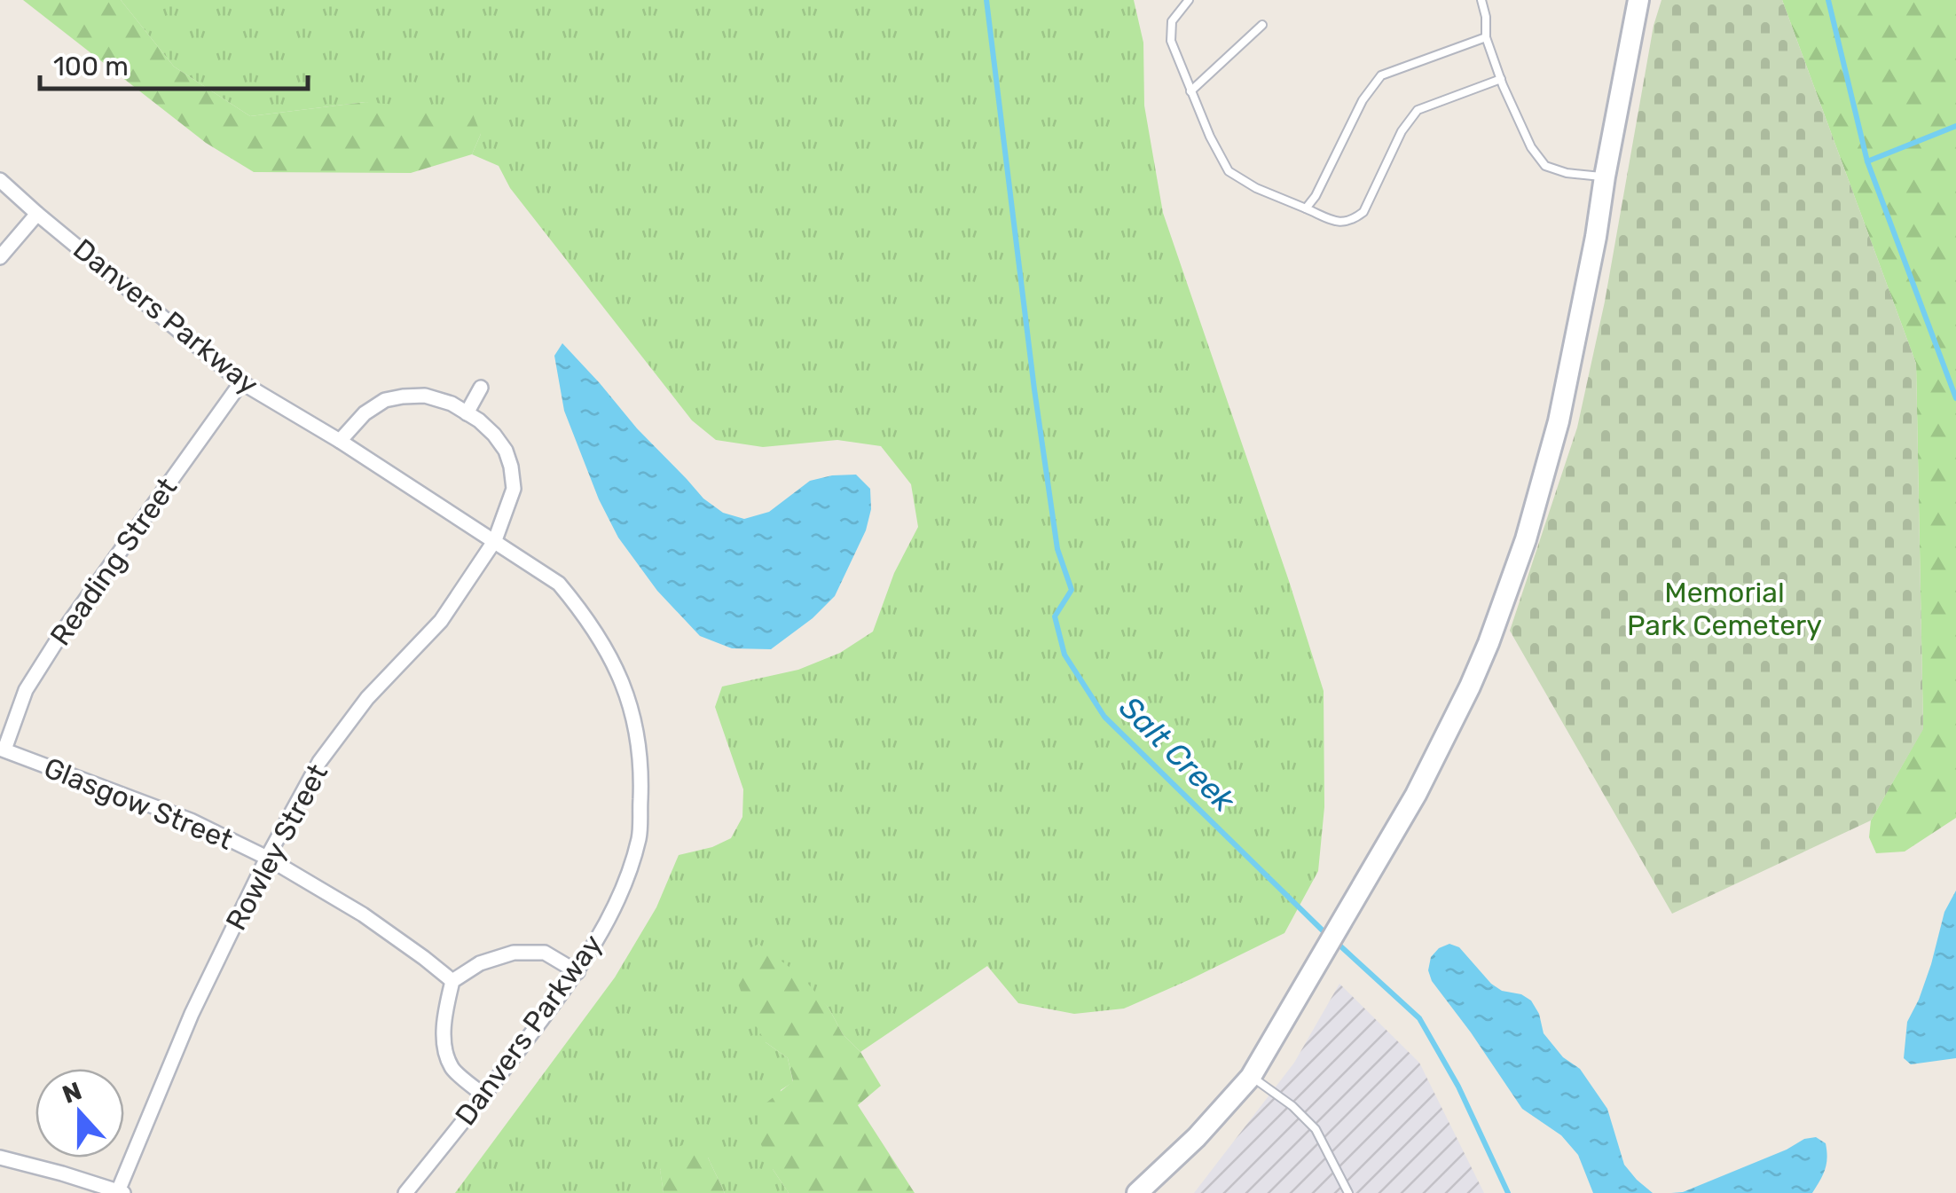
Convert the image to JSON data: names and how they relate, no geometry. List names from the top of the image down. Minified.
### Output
{"streets":{"street":["Danvers Parkway","Reading Street","Glasgow Street","Rowley Street"]},"crossings":[["Danvers Parkway","Reading Street"],["Danvers Parkway","Rowley Street"],["Reading Street","Glasgow Street"],["Glasgow Street","Rowley Street"]],"water":["Salt Creek"],"parks":["Memorial Park Cemetery"],"scale_bar":"100 m","north":"top"}
